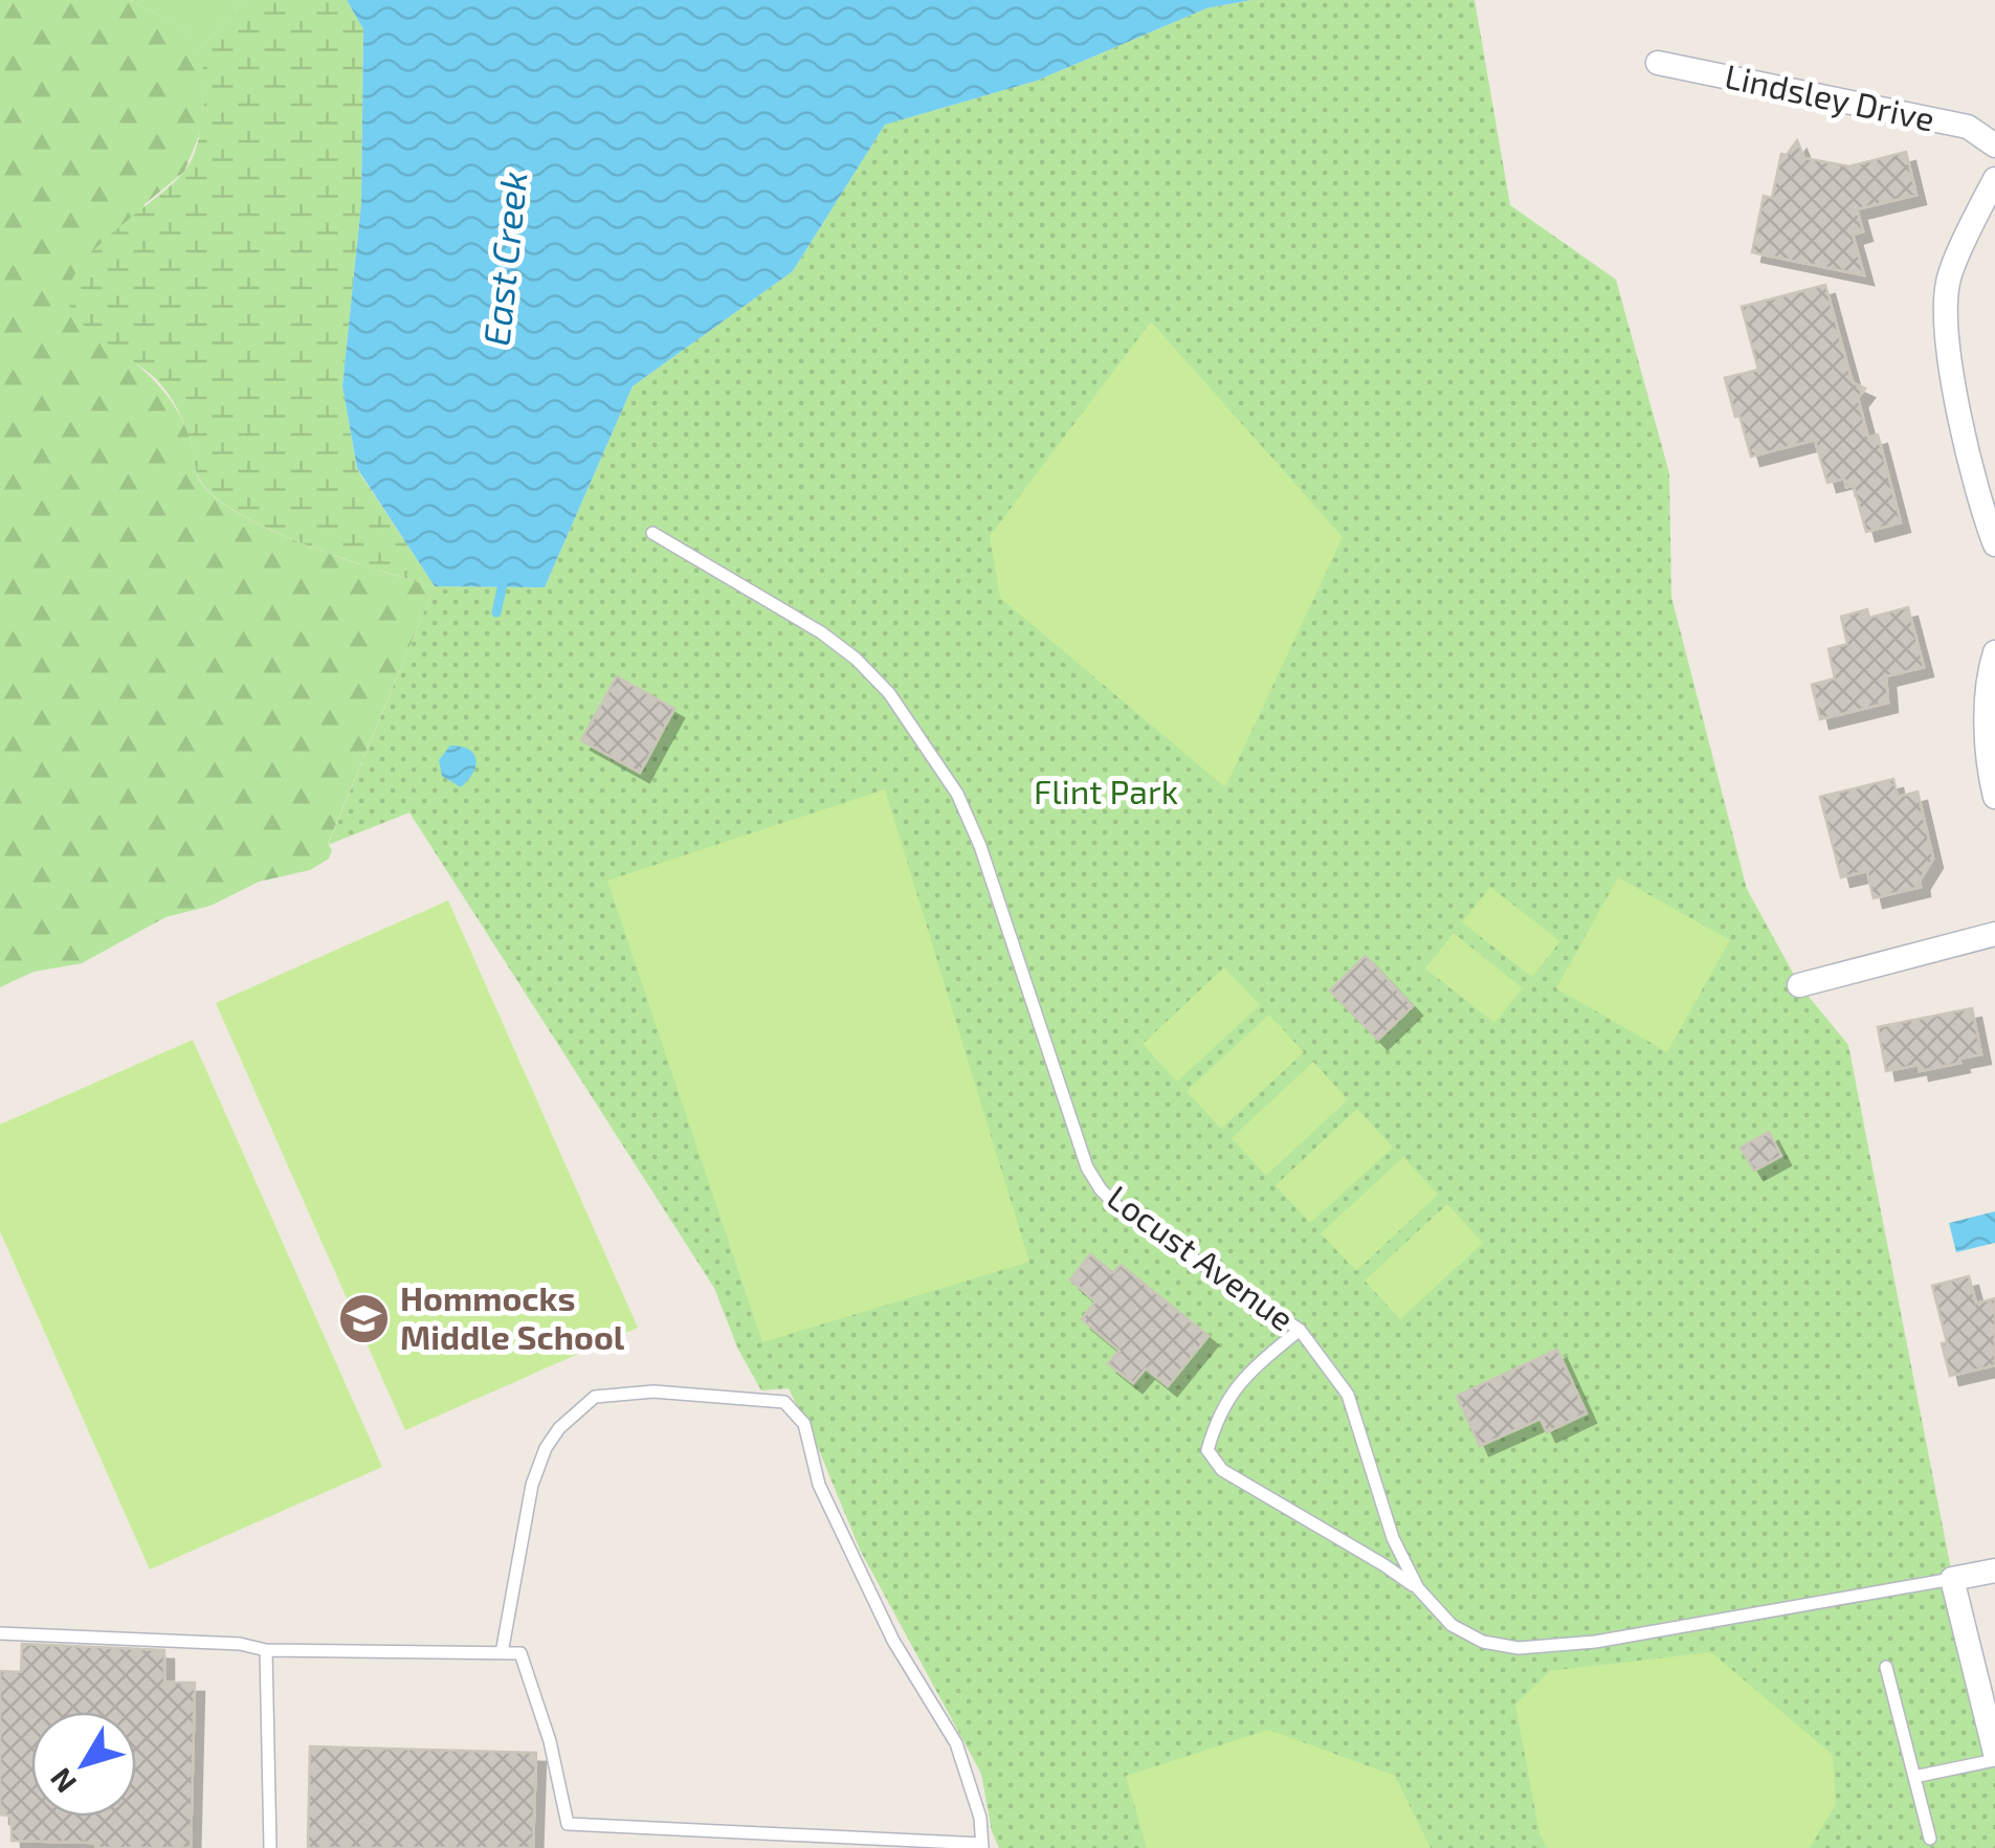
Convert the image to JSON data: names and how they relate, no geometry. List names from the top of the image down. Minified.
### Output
{"streets":{"street":["Lindsley Drive","Locust Avenue"]},"water":["East Creek"],"parks":["Flint Park"],"places":{"school or university":["Hommocks Middle School"]},"north":"bottom left"}
